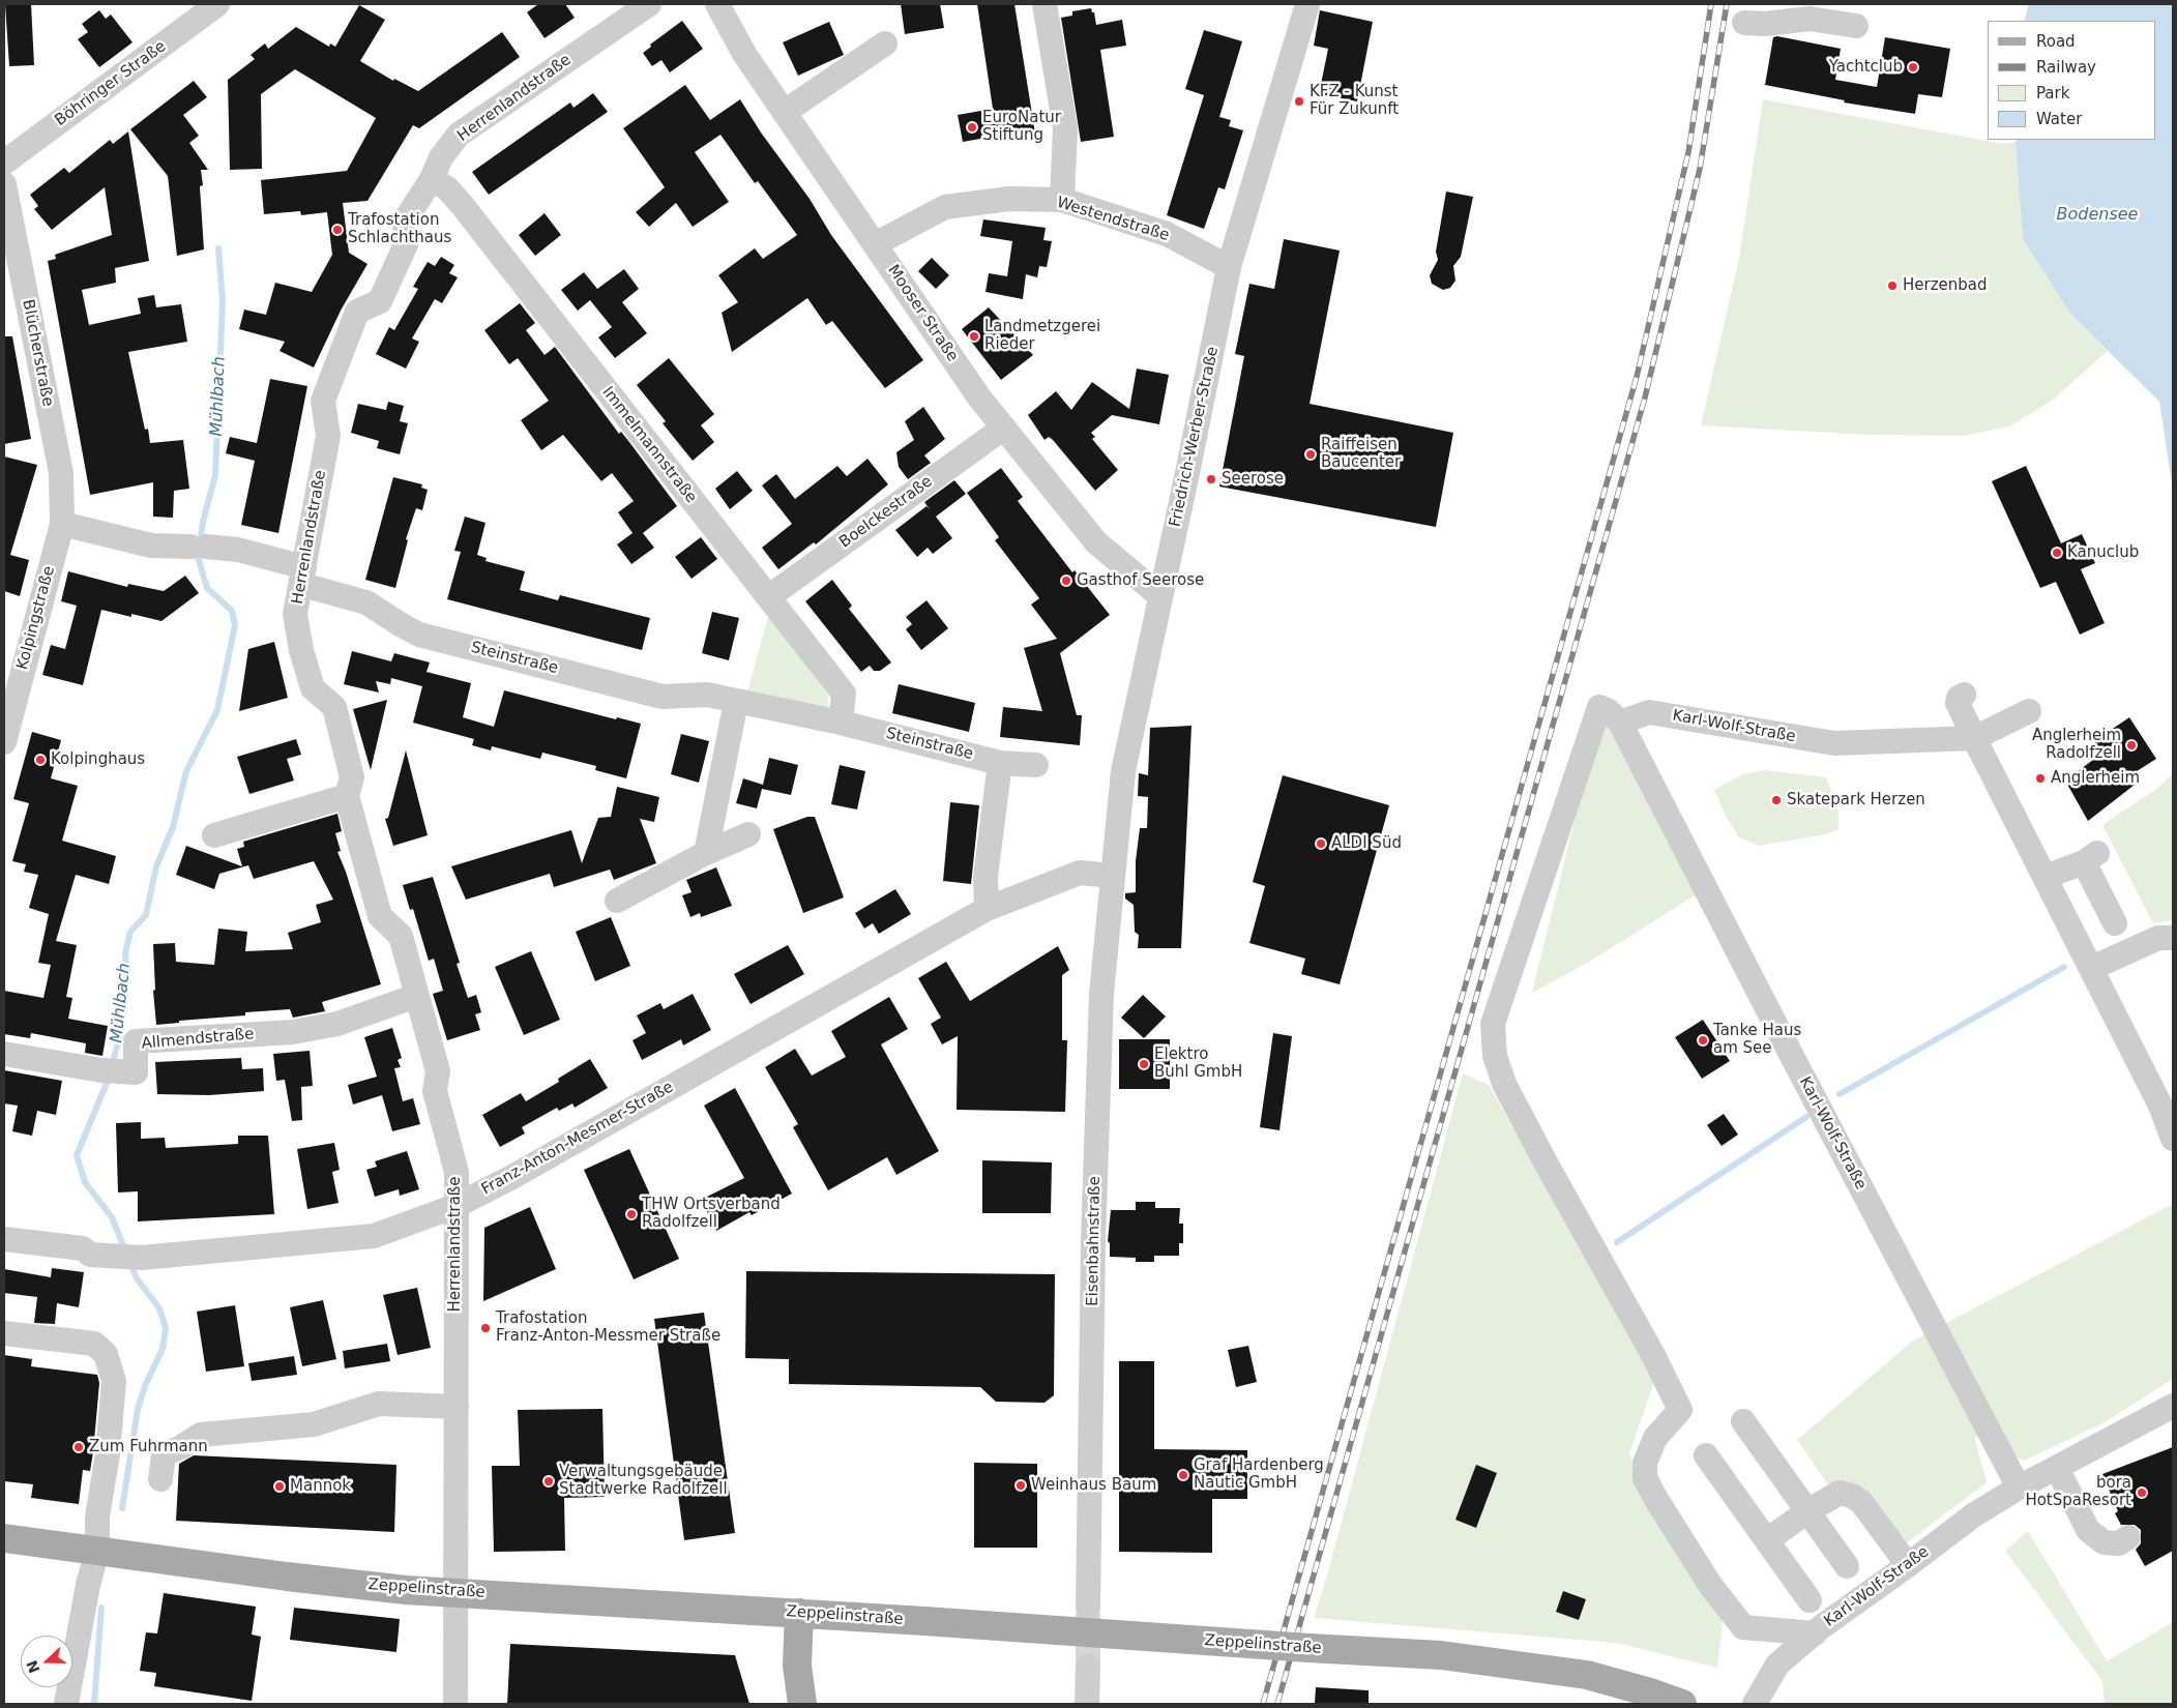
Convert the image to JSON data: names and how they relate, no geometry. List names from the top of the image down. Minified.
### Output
{"streets":{"main road":["Zeppelinstraße"],"street":["Böhringer Straße","Herrenlandstraße","Westendstraße","Mooser Straße","Blücherstraße","Friedrich-Werber-Straße","Immelmannstraße","Boelckestraße","Kolpingstraße","Steinstraße","Karl-Wolf-Straße","Allmendstraße","Franz-Anton-Mesmer-Straße","Eisenbahnstraße"]},"crossings":[["Herrenlandstraße","Immelmannstraße"],["Herrenlandstraße","Steinstraße"],["Herrenlandstraße","Allmendstraße"],["Herrenlandstraße","Franz-Anton-Mesmer-Straße"],["Herrenlandstraße","Zeppelinstraße"],["Westendstraße","Mooser Straße"],["Westendstraße","Friedrich-Werber-Straße"],["Mooser Straße","Friedrich-Werber-Straße"],["Mooser Straße","Boelckestraße"],["Blücherstraße","Kolpingstraße"],["Blücherstraße","Steinstraße"],["Friedrich-Werber-Straße","Franz-Anton-Mesmer-Straße"],["Friedrich-Werber-Straße","Eisenbahnstraße"],["Immelmannstraße","Boelckestraße"],["Immelmannstraße","Steinstraße"],["Kolpingstraße","Steinstraße"],["Franz-Anton-Mesmer-Straße","Eisenbahnstraße"]],"water":["Bodensee","Mühlbach"],"places":["Yachtclub","KFZ - Kunst Für Zukunft","EuroNatur Stiftung","Trafostation Schlachthaus","Herzenbad","Landmetzgerei Rieder","Raiffeisen Baucenter","Seerose","Kanuclub","Gasthof Seerose","Anglerheim Radolfzell","Kolpinghaus","Anglerheim","Skatepark Herzen","ALDI Süd","Tanke Haus am See","Elektro Buhl GmbH","THW Ortsverband Radolfzell","Trafostation Franz-Anton-Messmer Straße","Zum Fuhrmann","Graf Hardenberg Nautic GmbH","Verwaltungsgebäude Stadtwerke Radolfzell","Weinhaus Baum","Mannok","bora HotSpaResort"],"legend":["Road","Railway","Park","Water"],"north":"left"}
